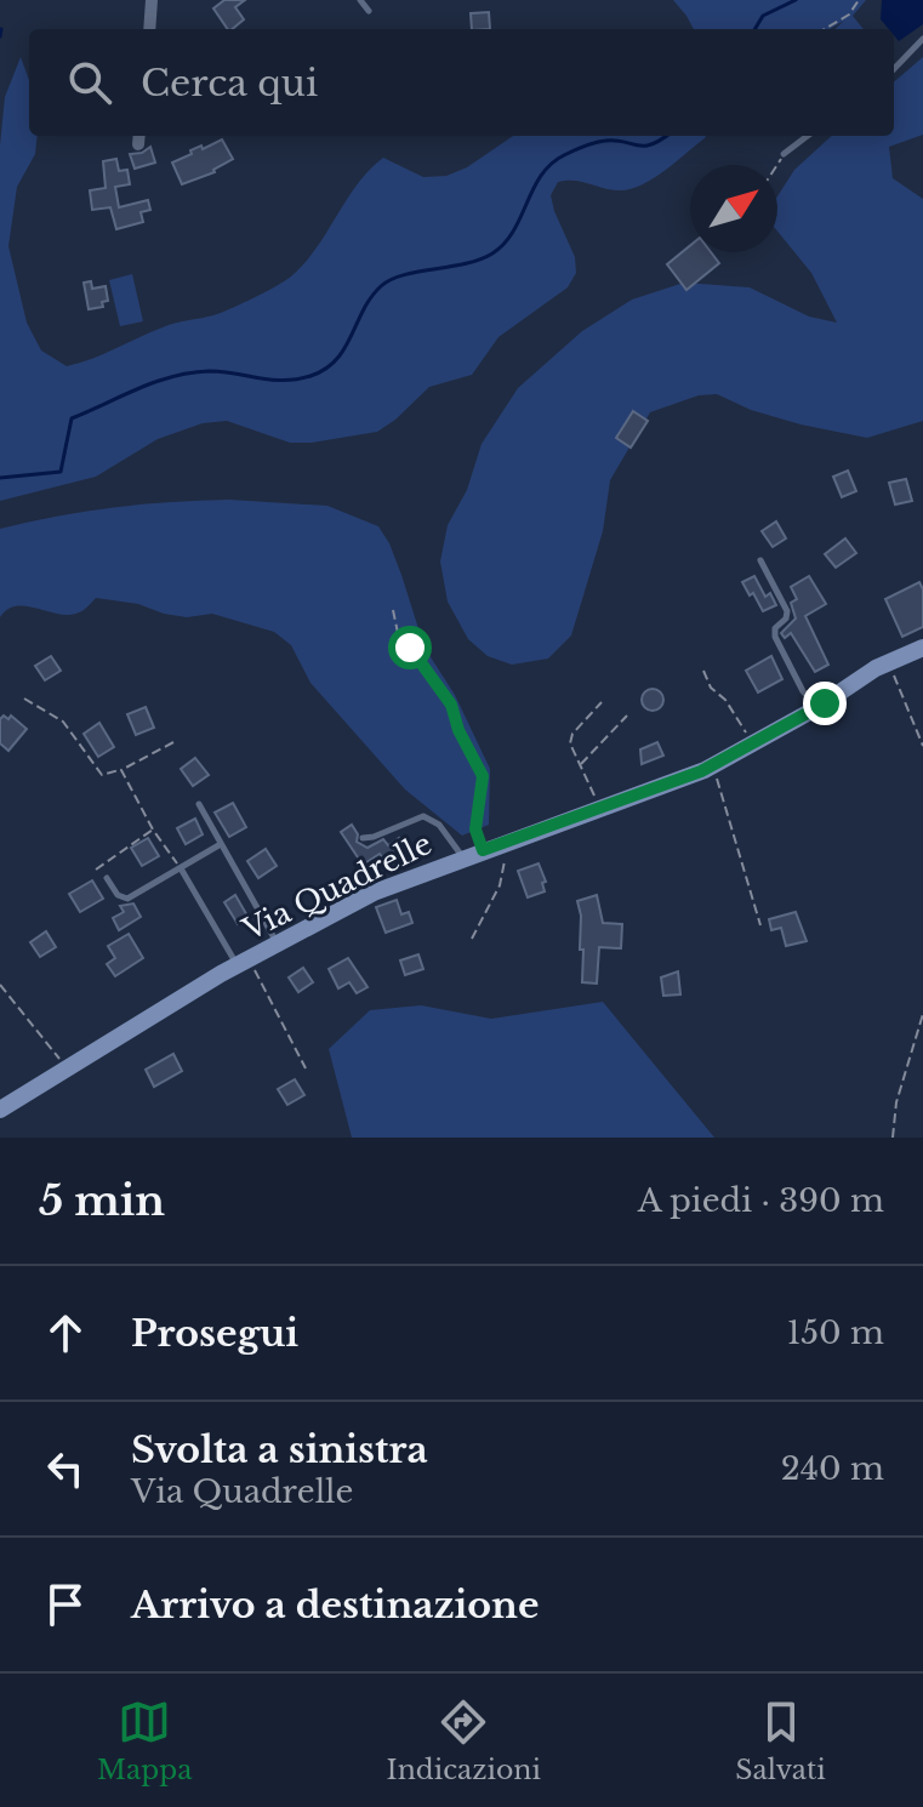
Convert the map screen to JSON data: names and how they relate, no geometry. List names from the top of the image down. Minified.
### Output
{"streets":{"street":["Via Quadrelle"]},"north":"top right","page":{"search":"Cerca qui","heading":["5 min","A piedi · 390 m"],"list":[["Prosegui","150 m"],["Svolta a sinistra","Via Quadrelle","240 m"],"Arrivo a destinazione"],"nav":["Mappa","Indicazioni","Salvati"]}}
